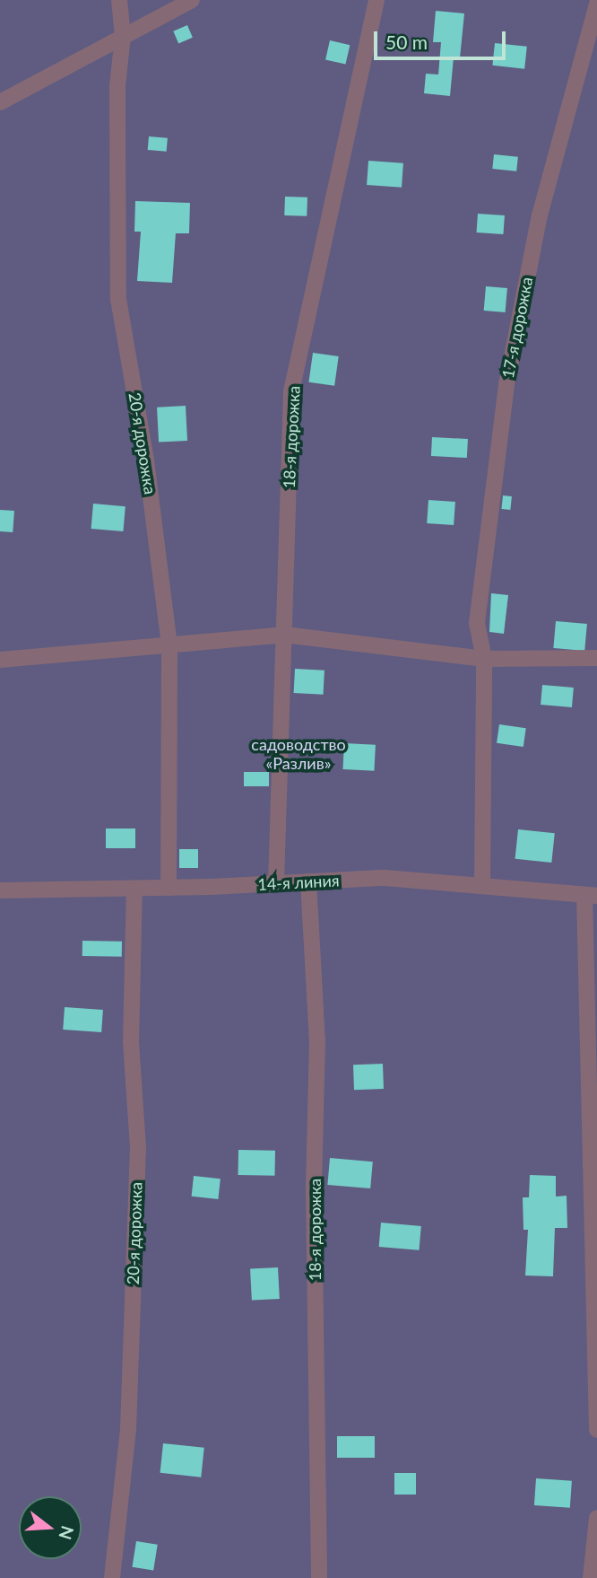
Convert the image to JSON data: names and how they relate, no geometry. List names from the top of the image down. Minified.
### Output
{"streets":{"street":["17-я дорожка","18-я дорожка","20-я дорожка","14-я линия"]},"crossings":[["17-я дорожка","14-я линия"],["18-я дорожка","14-я линия"],["20-я дорожка","14-я линия"]],"parks":["садоводство «Разлив»"],"scale_bar":"50 m","north":"right"}
